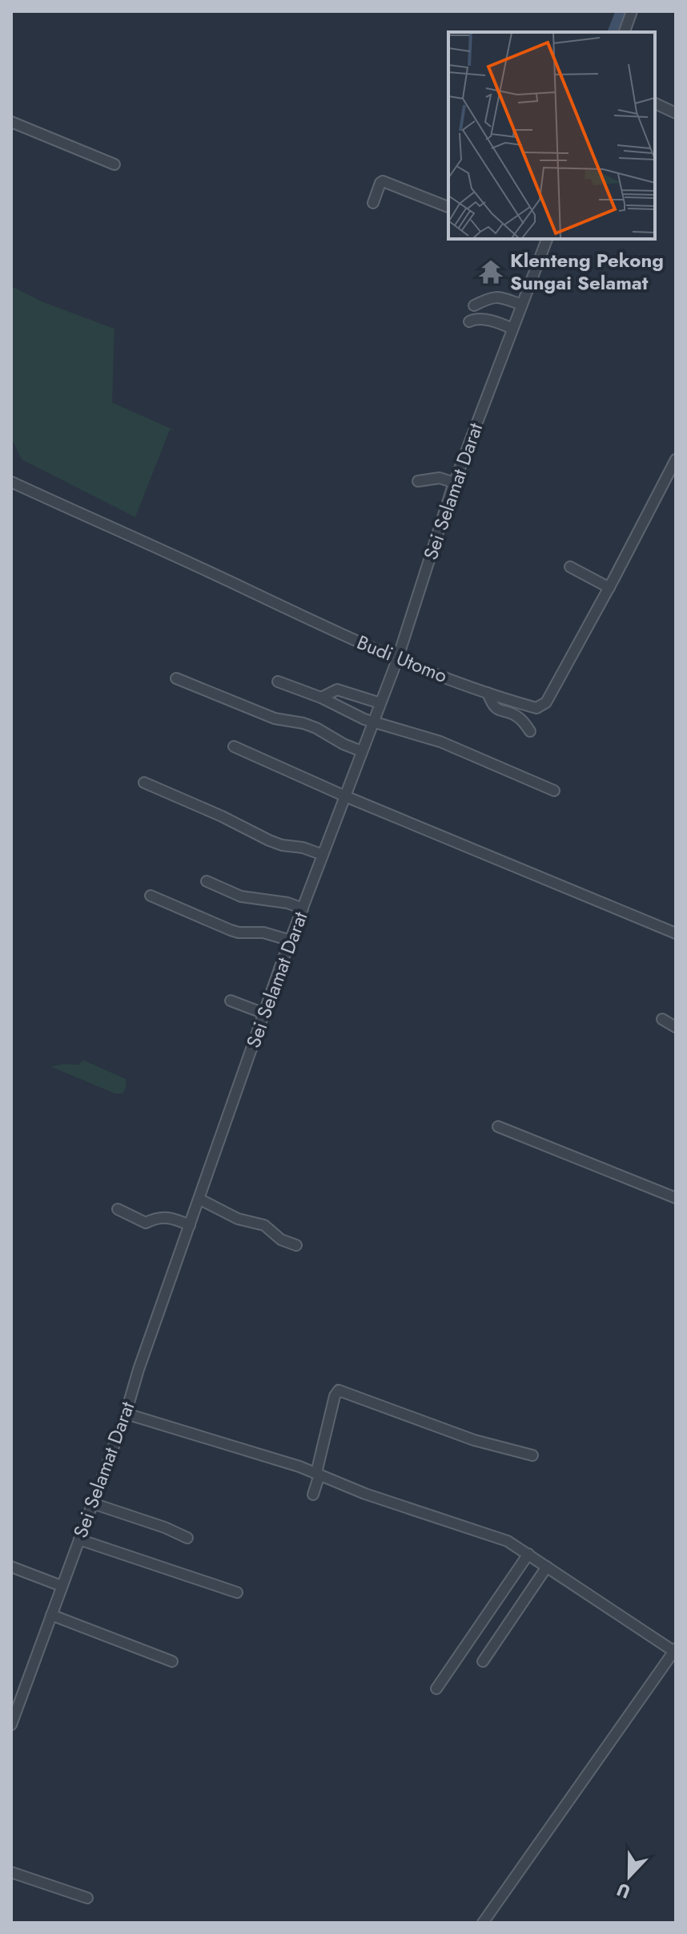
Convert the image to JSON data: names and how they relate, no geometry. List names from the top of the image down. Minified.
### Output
{"streets":{"street":["Sei Selamat Darat","Budi Utomo"]},"crossings":[["Sei Selamat Darat","Budi Utomo"]],"places":{"temple":["Klenteng Pekong Sungai Selamat"]},"north":"bottom"}
